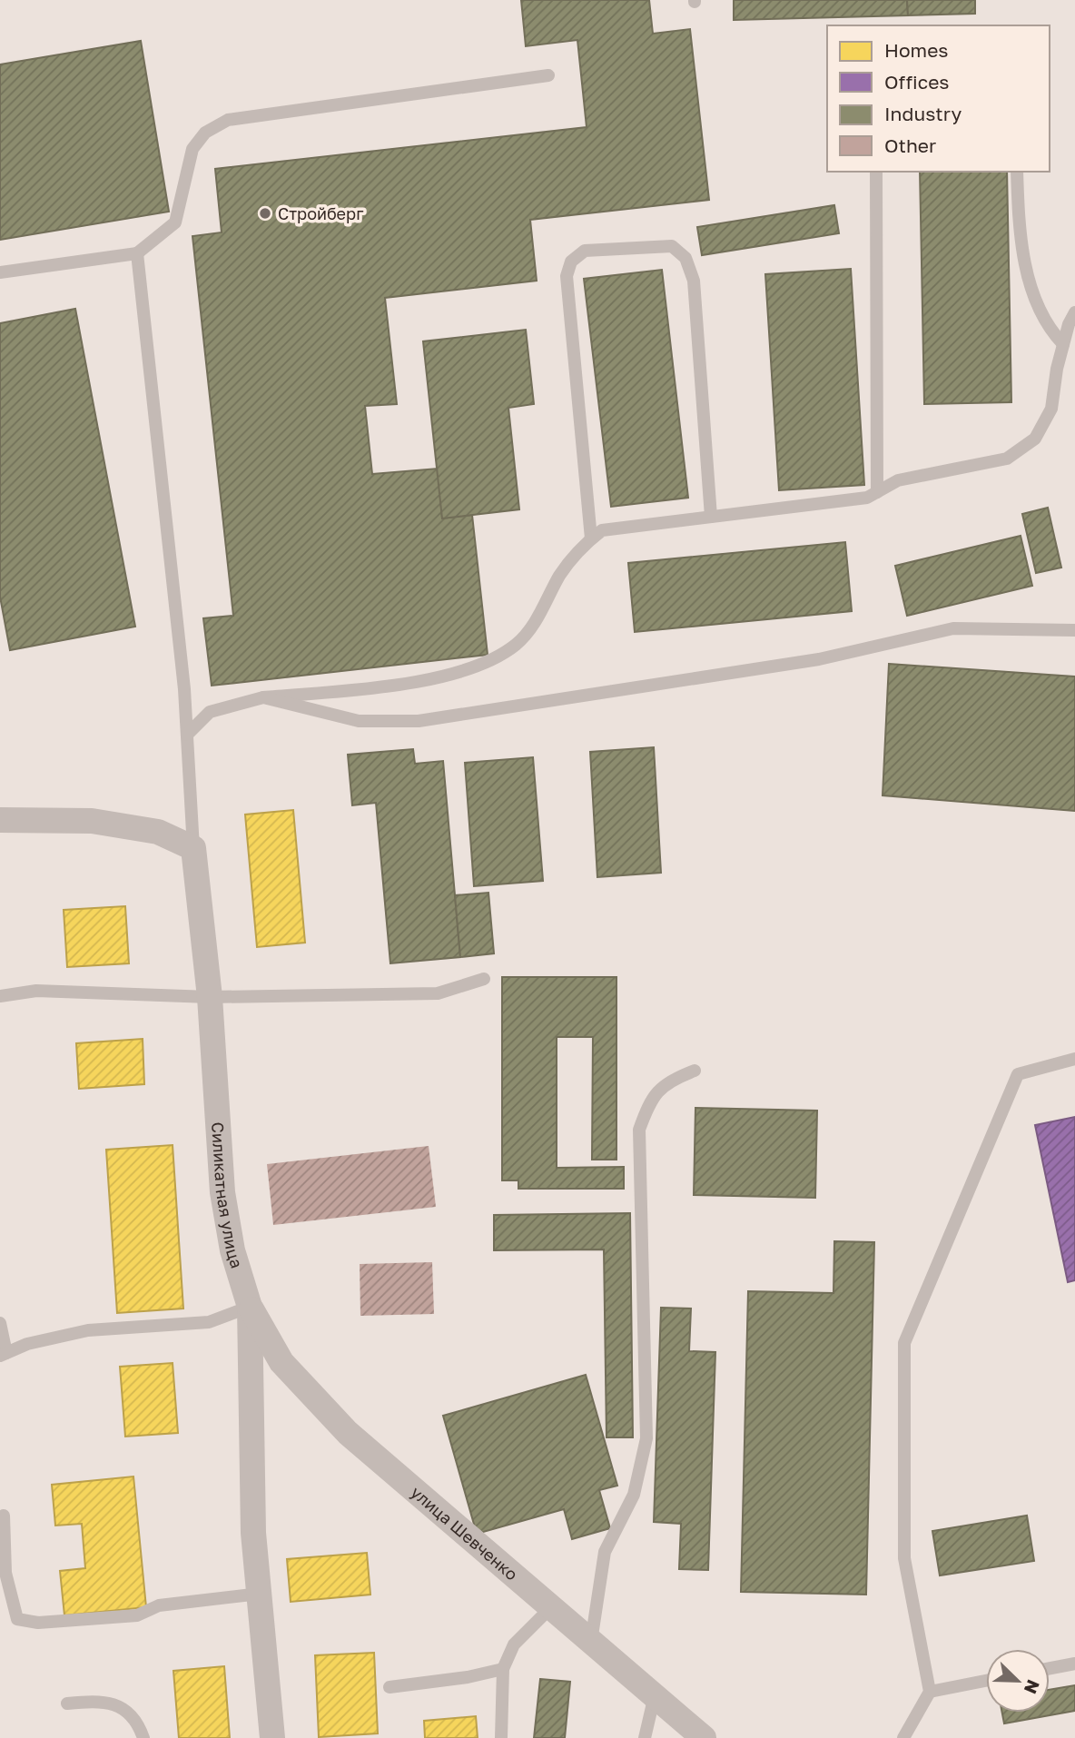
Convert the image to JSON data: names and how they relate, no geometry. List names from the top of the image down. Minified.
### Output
{"streets":{"street":["Силикатная улица","улица Шевченко"]},"crossings":[["Силикатная улица","улица Шевченко"]],"places":["Стройберг"],"legend":["Homes","Offices","Industry","Other"],"north":"bottom right"}
